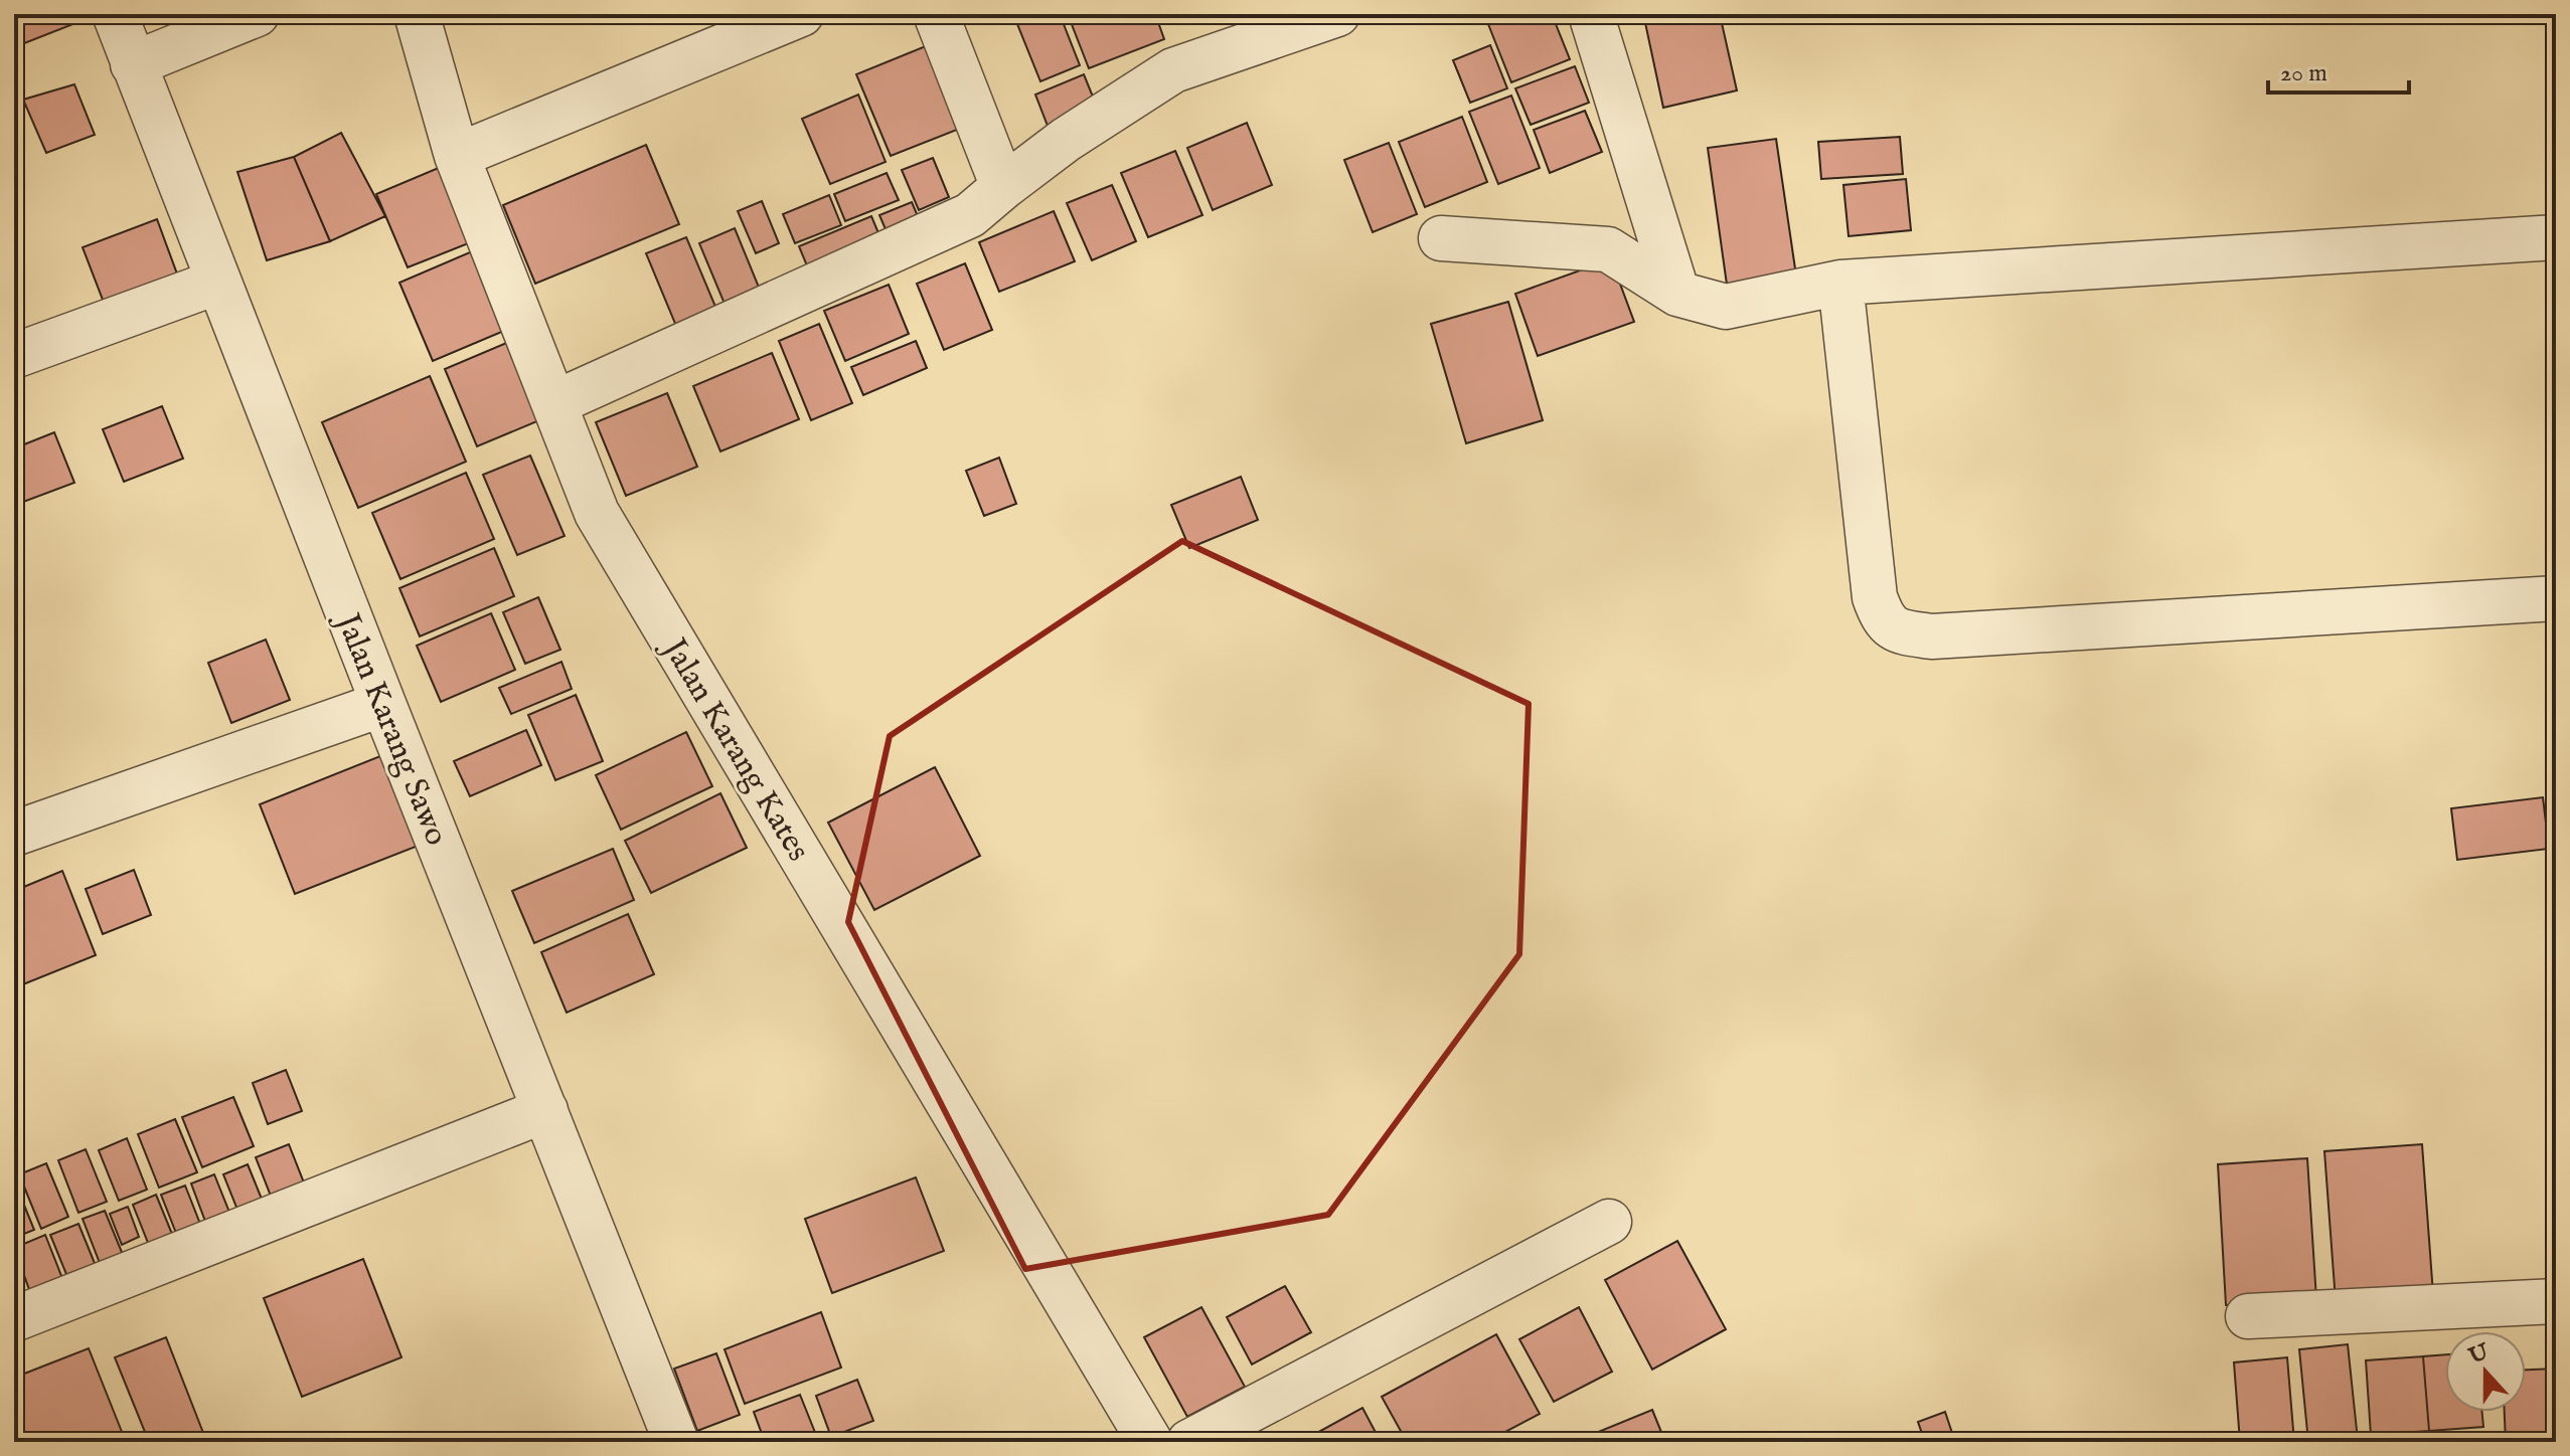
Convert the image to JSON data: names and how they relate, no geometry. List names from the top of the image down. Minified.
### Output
{"streets":{"street":["Jalan Karang Sawo","Jalan Karang Kates"]},"scale_bar":"20 m","north":"top"}
